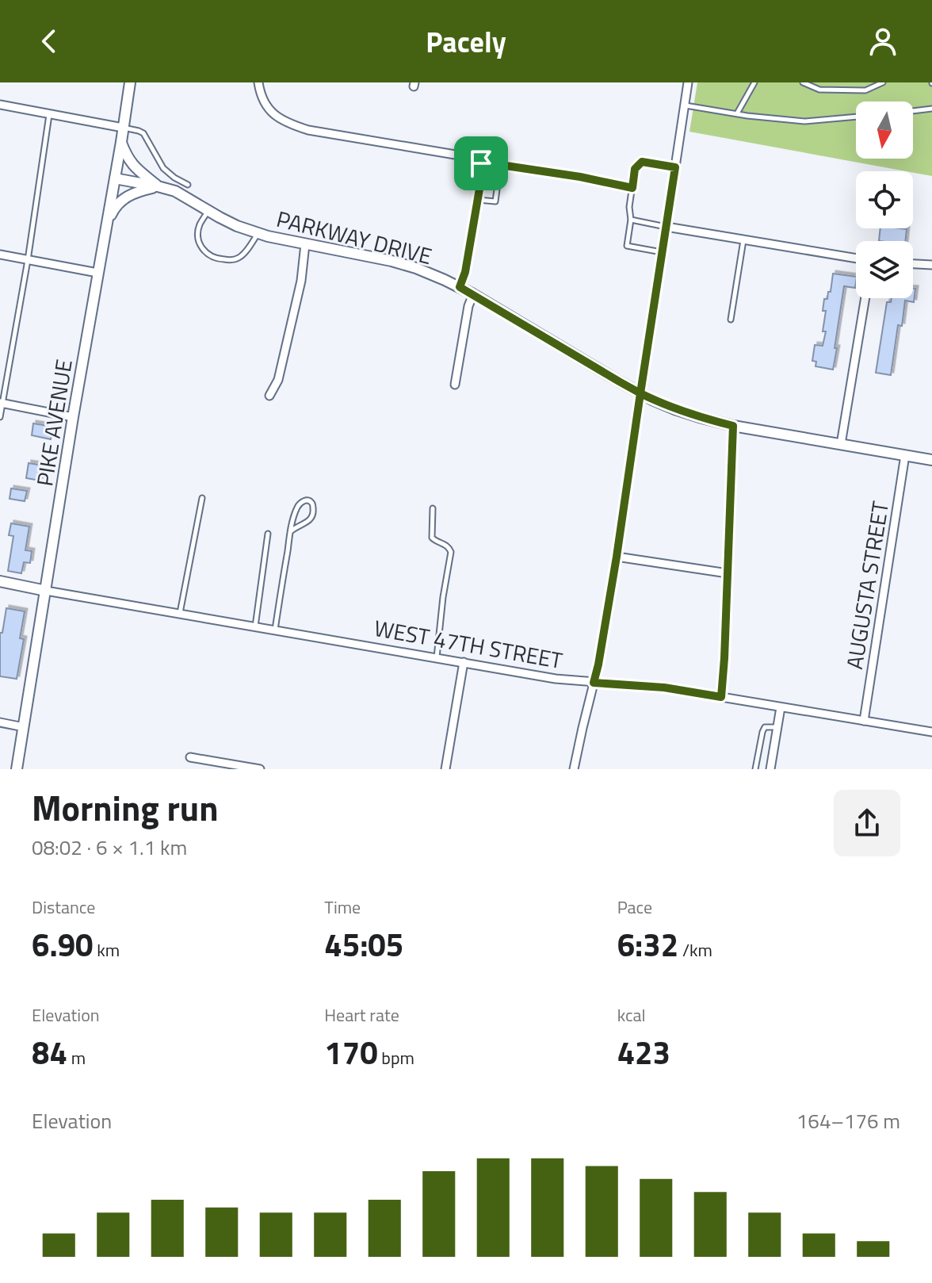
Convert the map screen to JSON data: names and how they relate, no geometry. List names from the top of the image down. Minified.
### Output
{"streets":{"street":["PARKWAY DRIVE","PIKE AVENUE","AUGUSTA STREET","WEST 47TH STREET"]},"crossings":[["PARKWAY DRIVE","PIKE AVENUE"],["PARKWAY DRIVE","AUGUSTA STREET"],["PIKE AVENUE","WEST 47TH STREET"],["AUGUSTA STREET","WEST 47TH STREET"]],"north":"bottom","page":{"header":"Pacely","heading":["Morning run","08:02 · 6 × 1.1 km"],"stats":[["Distance","6.90 km"],["Time","45:05"],["Pace","6:32 /km"],["Elevation","84 m"],["Heart rate","170 bpm"],["kcal","423"]],"chart":["Elevation","164–176 m"]}}
